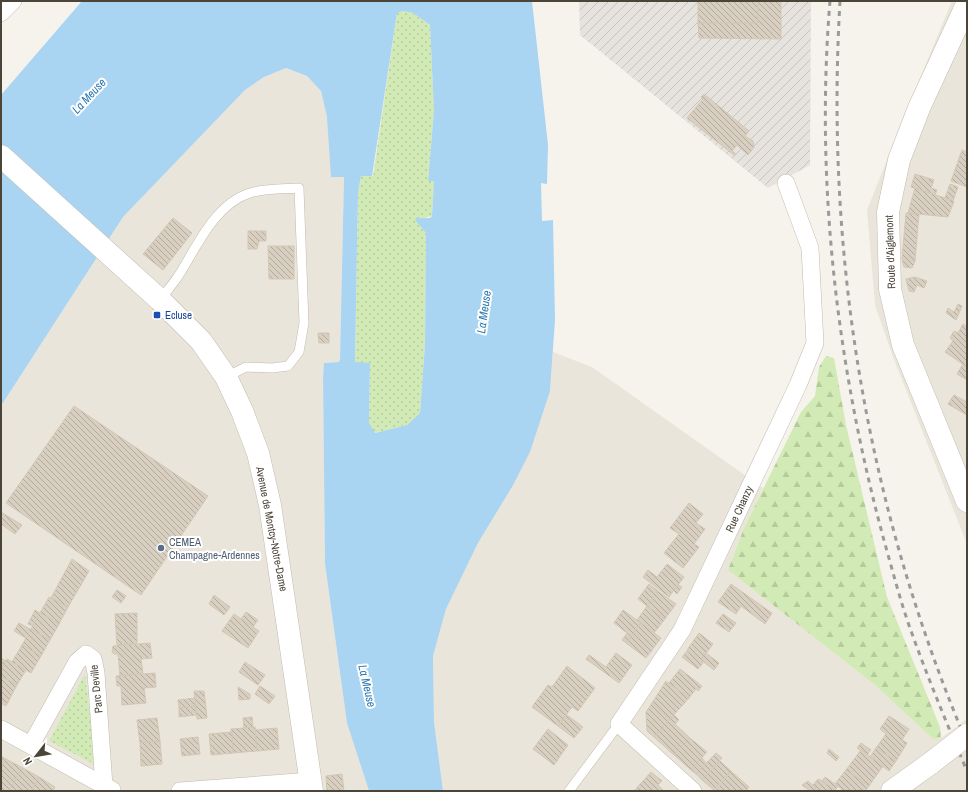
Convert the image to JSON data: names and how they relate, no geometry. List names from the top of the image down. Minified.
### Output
{"streets":{"street":["Route d'Aiglemont","Rue Chanzy","Avenue de Montcy-Notre-Dame","Parc Deville"]},"water":["La Meuse"],"places":{"transit":["Ecluse"],"other":["CEMEA Champagne-Ardennes"]},"north":"bottom left"}
